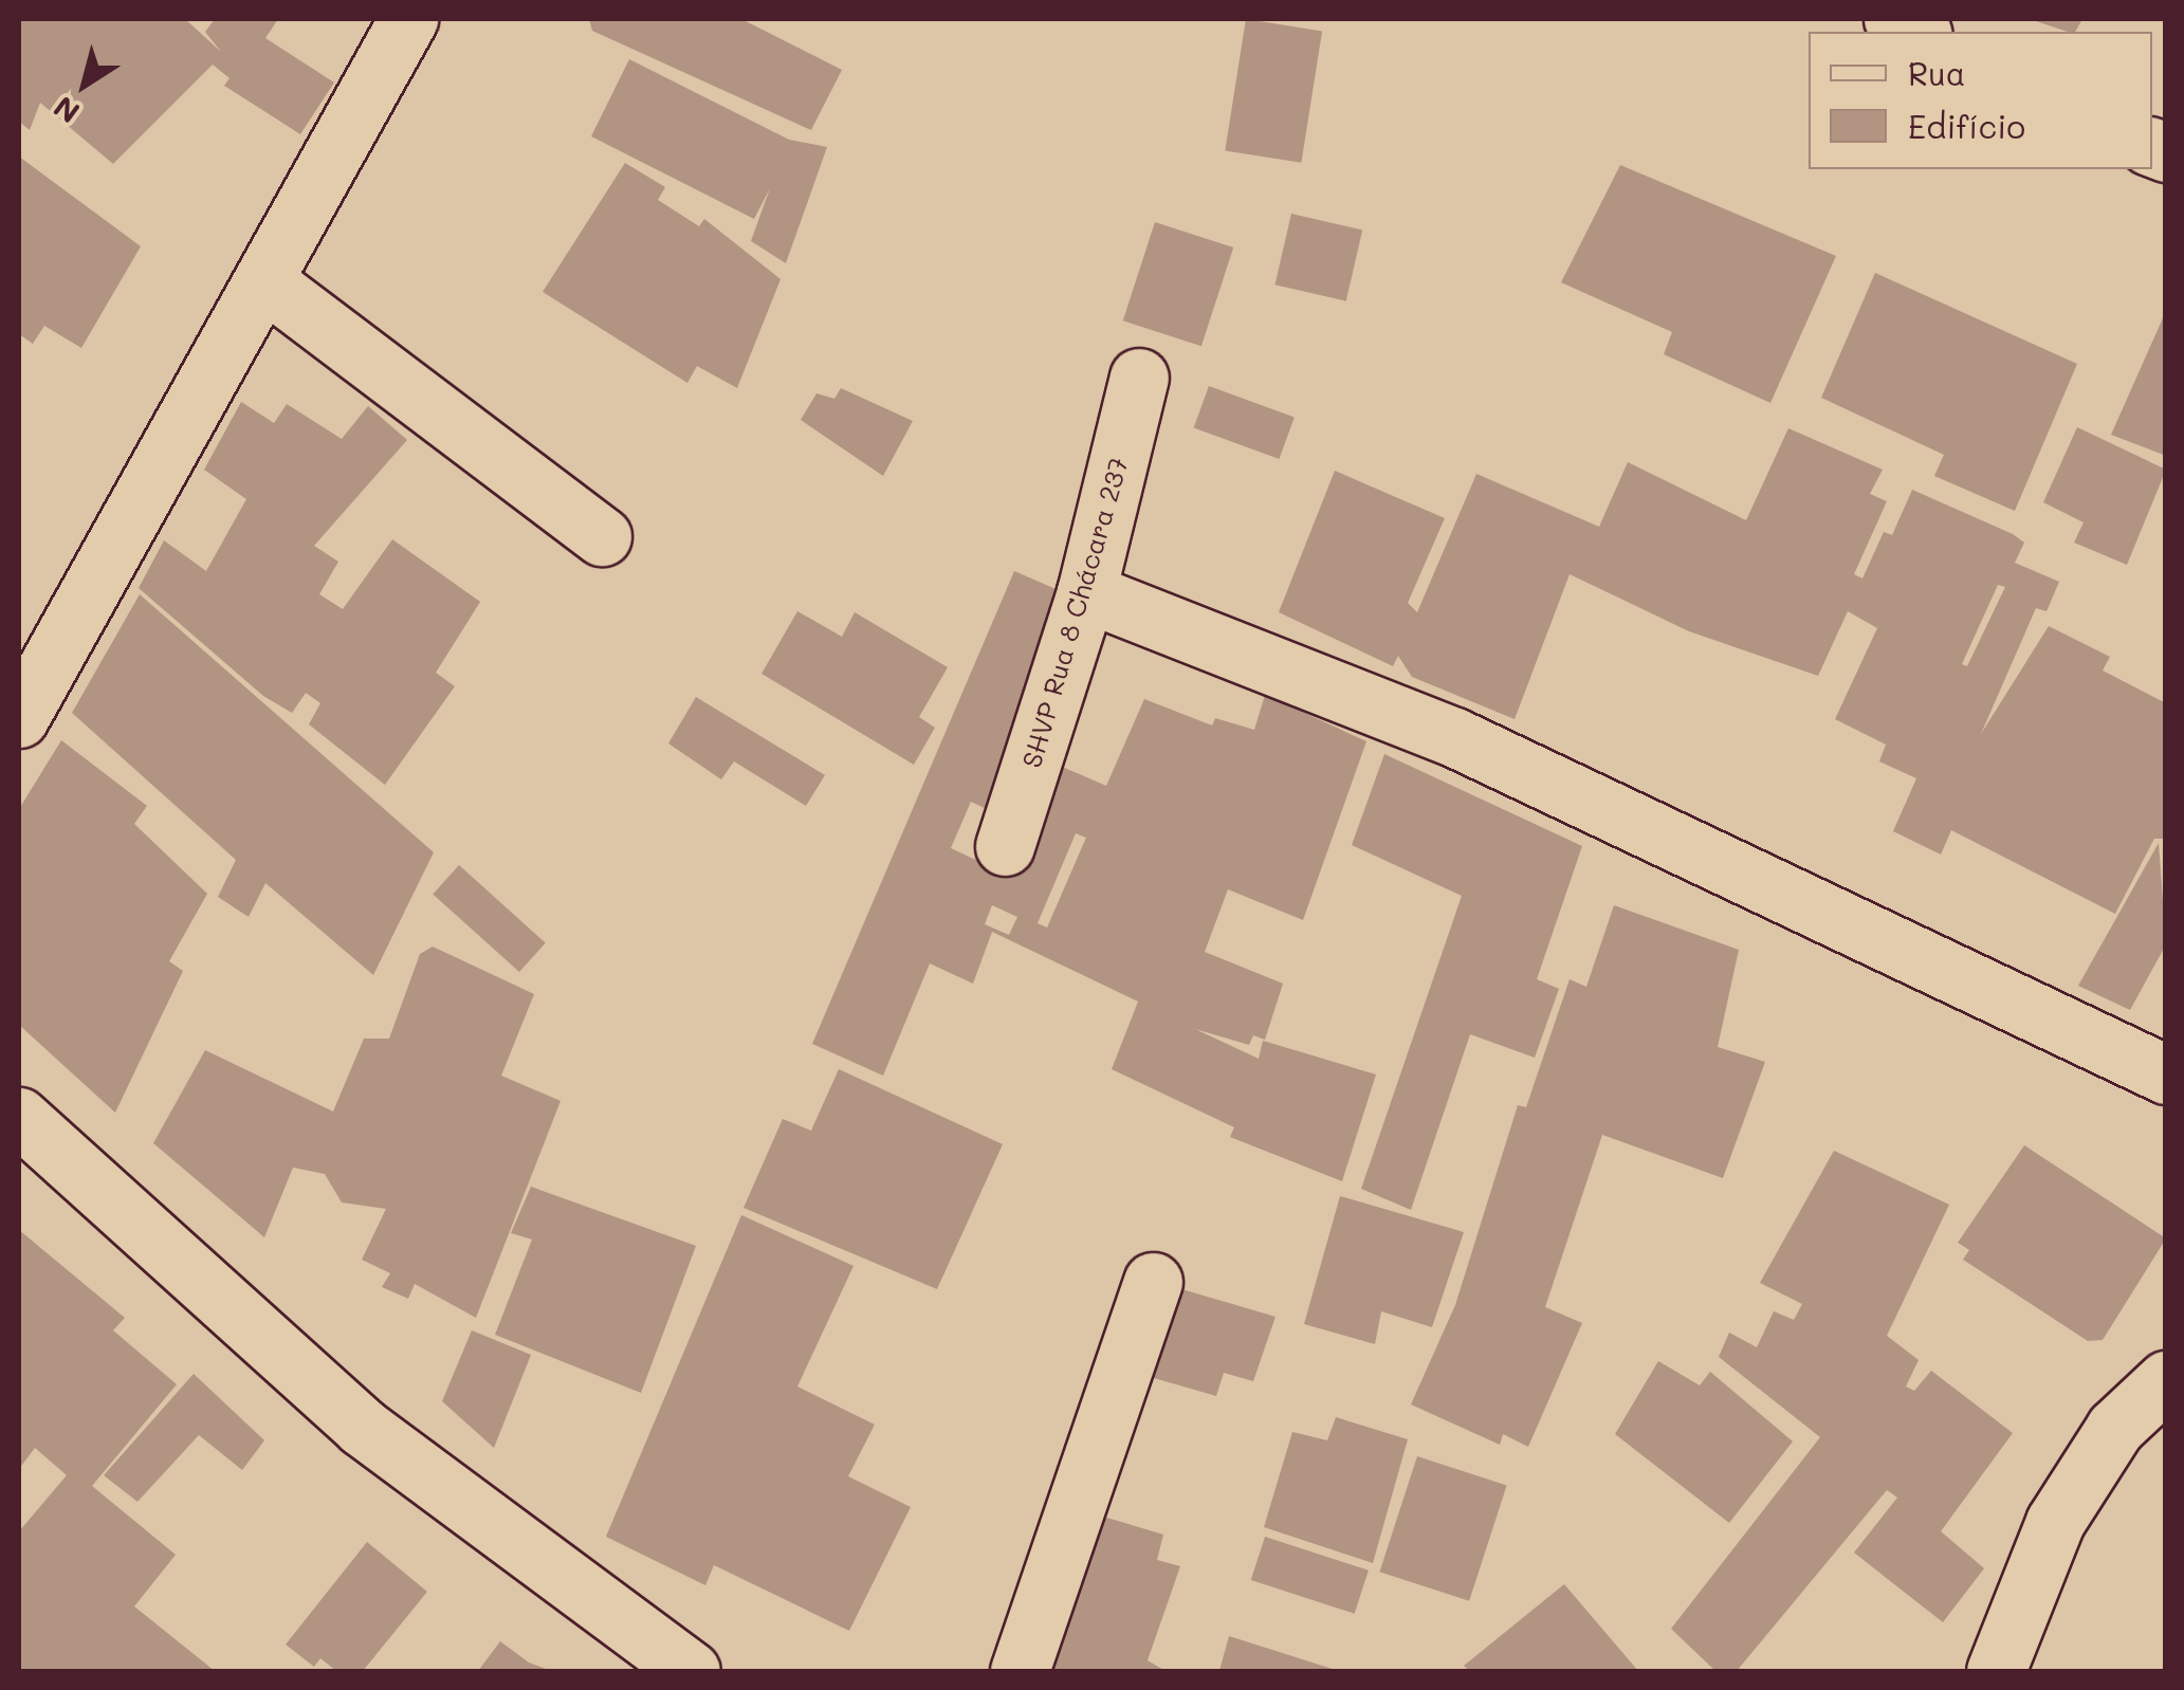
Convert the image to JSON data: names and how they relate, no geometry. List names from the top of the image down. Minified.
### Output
{"streets":{"street":["SHVP Rua 8 Chácara 237"]},"legend":["Rua","Edifício"],"north":"bottom left"}
